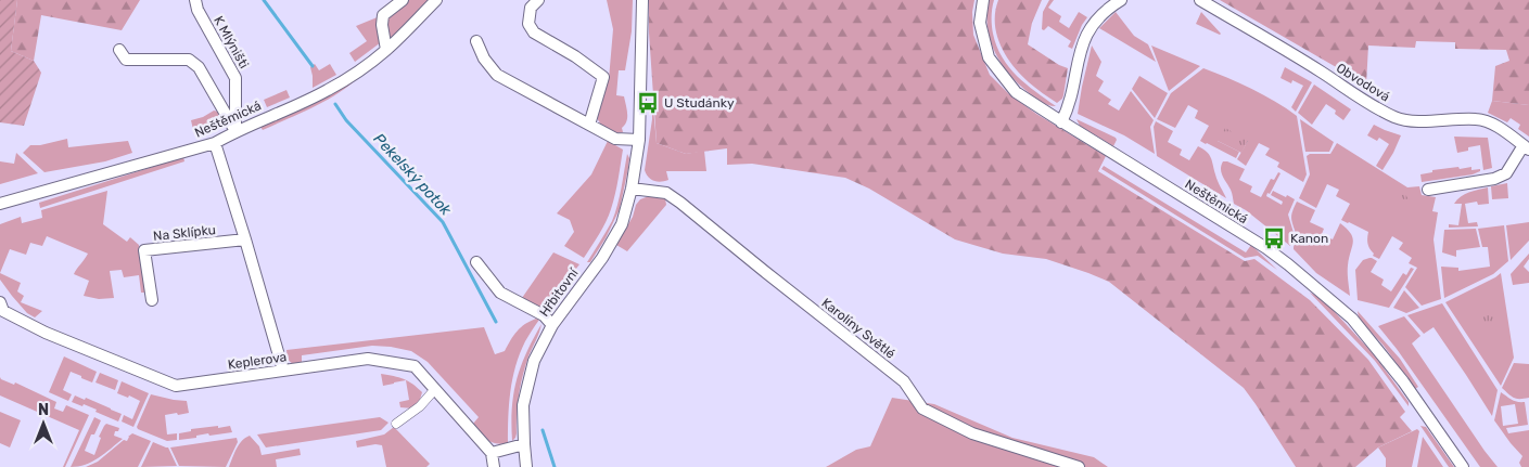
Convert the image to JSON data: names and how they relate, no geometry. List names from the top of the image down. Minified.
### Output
{"streets":{"street":["K Mlýništi","Obvodová","Neštěmická","Na Sklípku","Hřbitovní","Karolíny Světlé","Keplerova"]},"crossings":[["K Mlýništi","Neštěmická"],["Hřbitovní","Karolíny Světlé"]],"water":["Pekelský potok"],"places":{"bus stop":["U Studánky","Kanon"]},"north":"top"}
